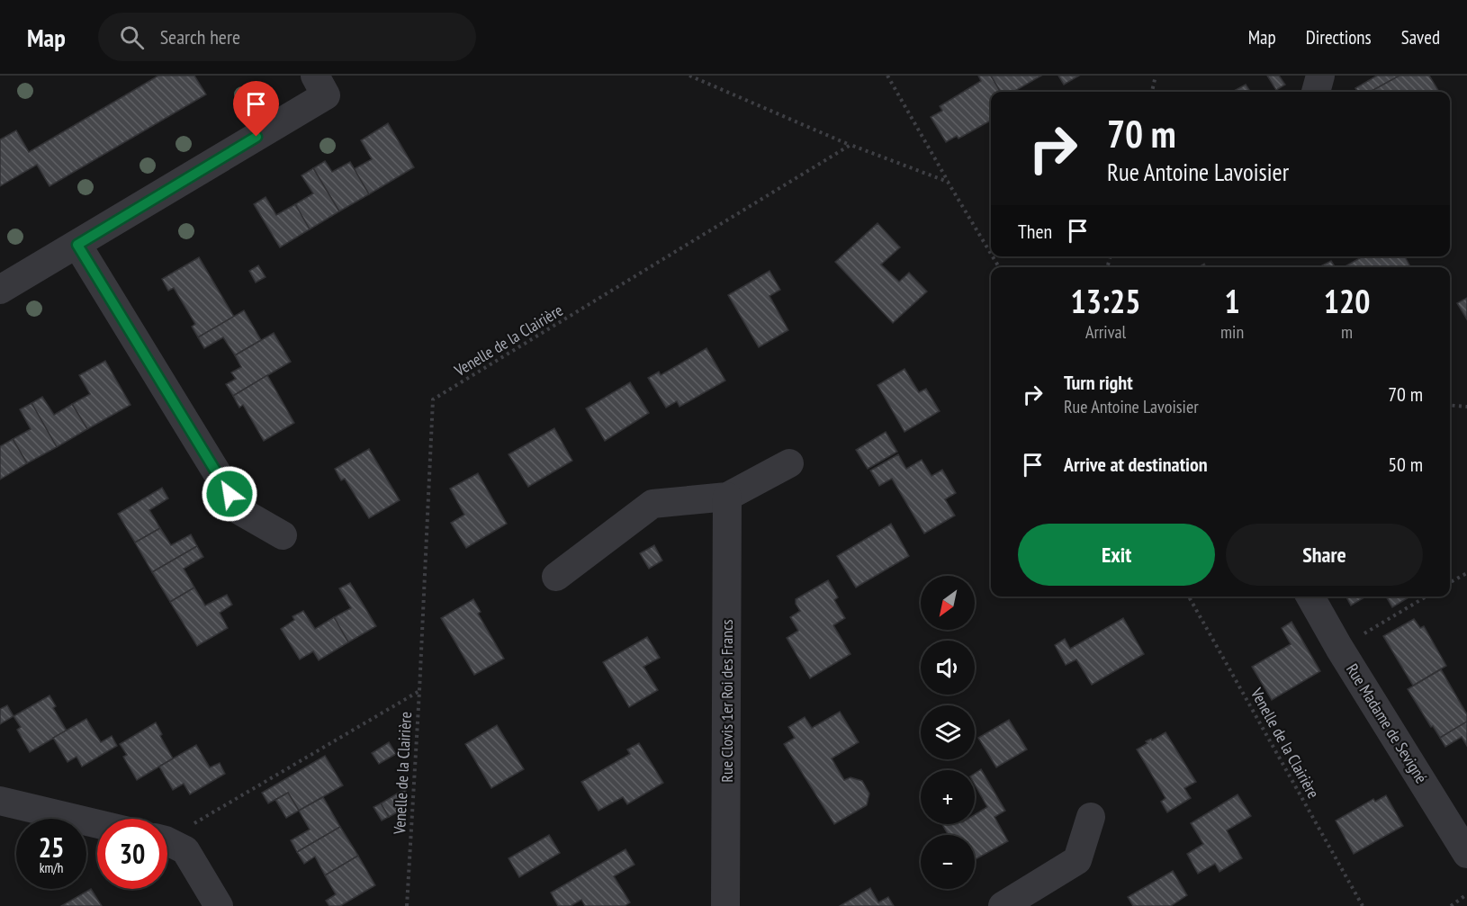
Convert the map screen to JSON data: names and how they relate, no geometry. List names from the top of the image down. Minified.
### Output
{"streets":{"street":["Rue Clovis 1er Roi des Francs","Rue Madame de Sevigné"],"path":["Venelle de la Clairière"]},"north":"bottom left","page":{"header":"Map","search":"Search here","nav":["Map","Directions","Saved"],"turn":["70 m","Rue Antoine Lavoisier"],"then":"Then","eta":["13:25","Arrival","1","min","120","m"],"list":[{"name":"Turn right","note":"Rue Antoine Lavoisier","value":"70 m"},{"name":"Arrive at destination","value":"50 m"}],"buttons":["Exit","Share"],"map_buttons":["+","−"],"speed":"25 km/h","limit":"30"}}
